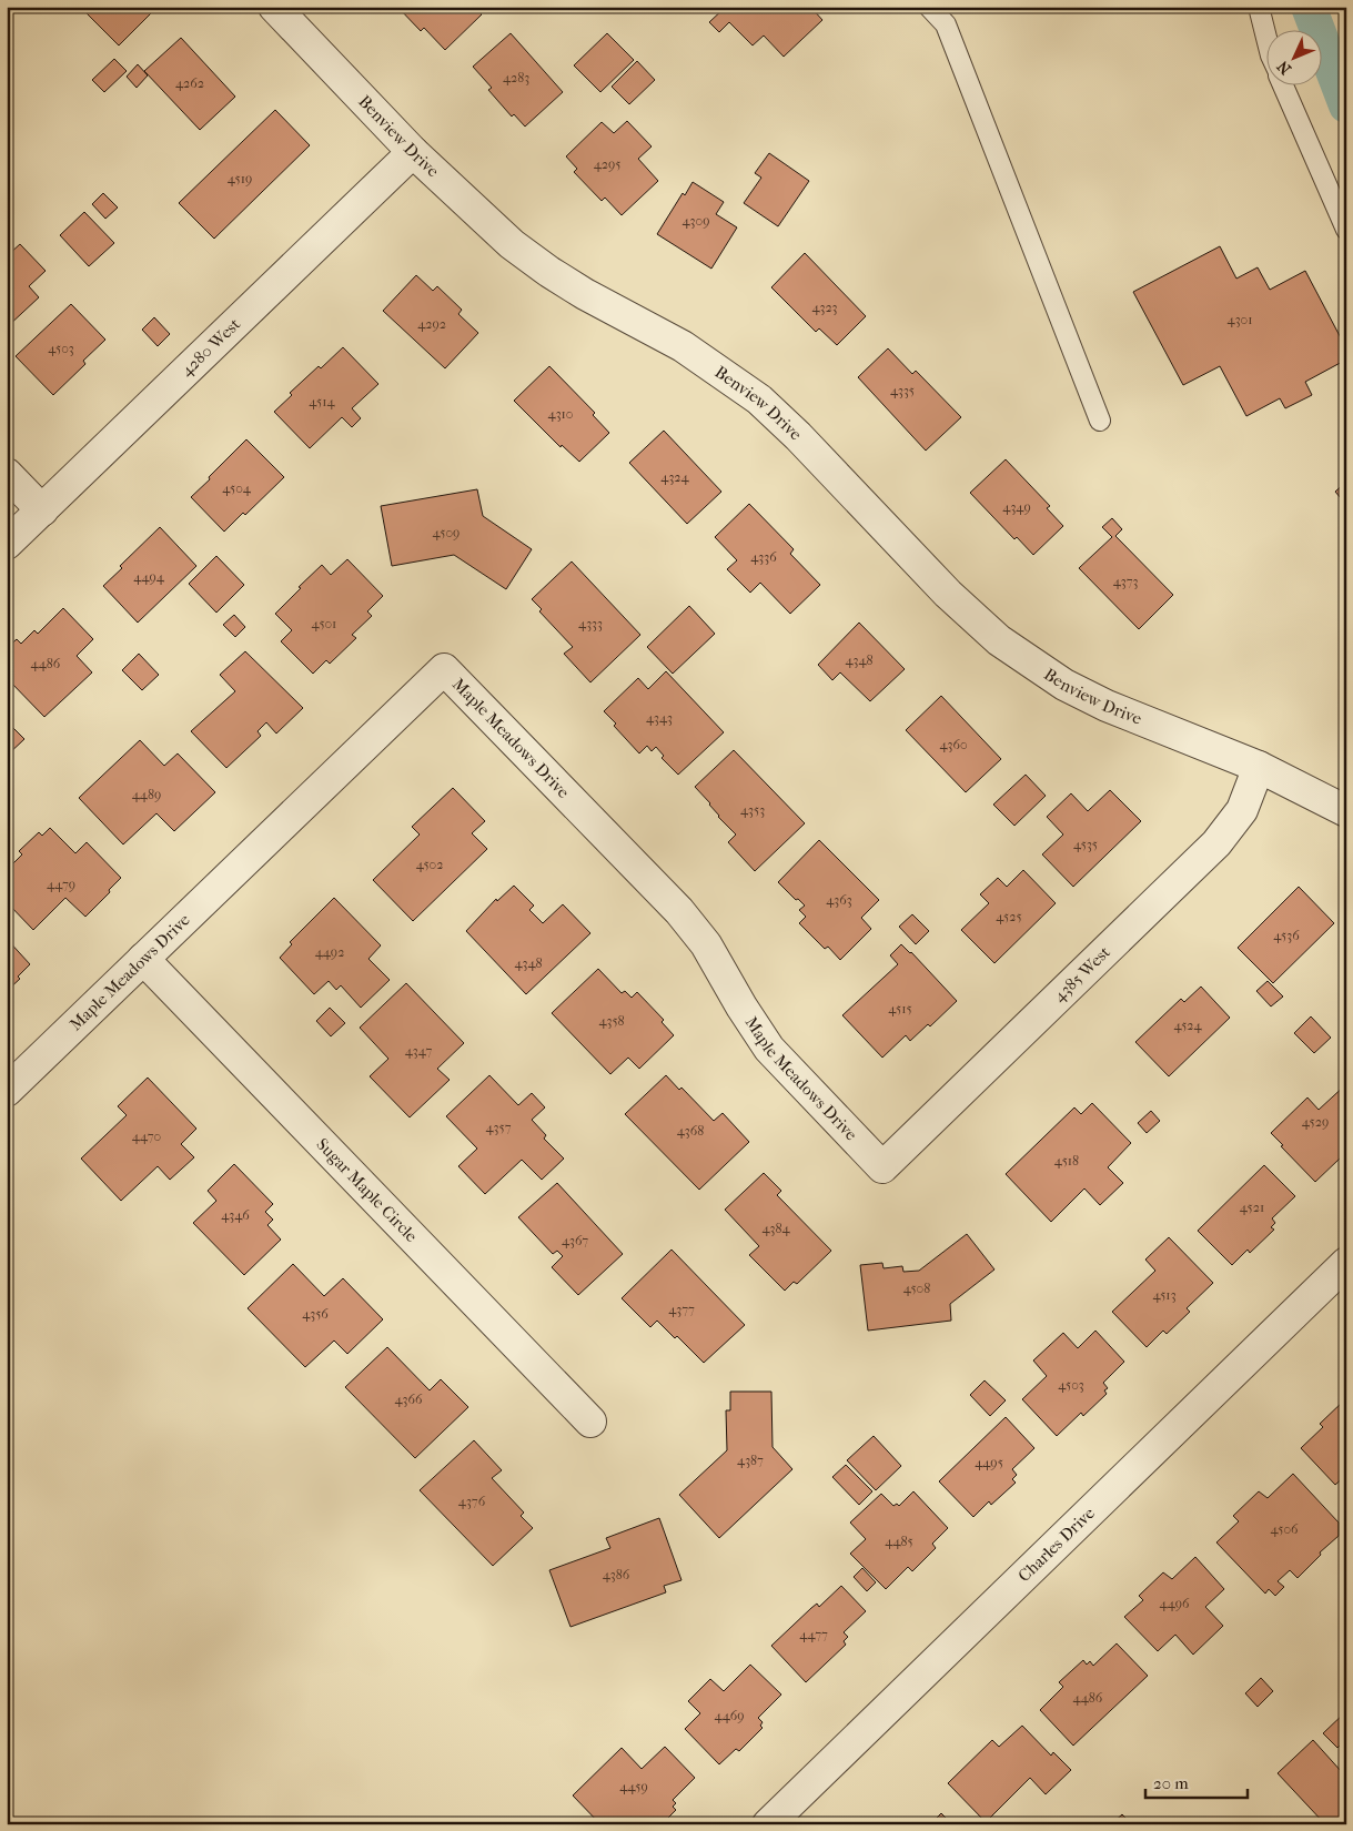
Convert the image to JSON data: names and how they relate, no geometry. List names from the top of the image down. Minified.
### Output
{"streets":{"street":["Benview Drive","4280 West","Maple Meadows Drive","4385 West","Sugar Maple Circle","Charles Drive"]},"crossings":[["Benview Drive","4280 West"],["Benview Drive","4385 West"],["Maple Meadows Drive","4385 West"],["Maple Meadows Drive","Sugar Maple Circle"]],"house_numbers":["4283","4262","4295","4519","4309","4323","4301","4292","4503","4335","4514","4310","4324","4504","4349","4509","4336","4494","4373","4501","4333","4348","4486","4343","4360","4489","4353","4535","4502","4479","4363","4525","4536","4492","4348","4515","4358","4524","4347","4529","4357","4368","4470","4518","4521","4346","4384","4367","4508","4513","4377","4356","4503","4366","4387","4495","4376","4506","4485","4386","4496","4477","4486","4469","4459"],"scale_bar":"20 m","north":"bottom left"}
